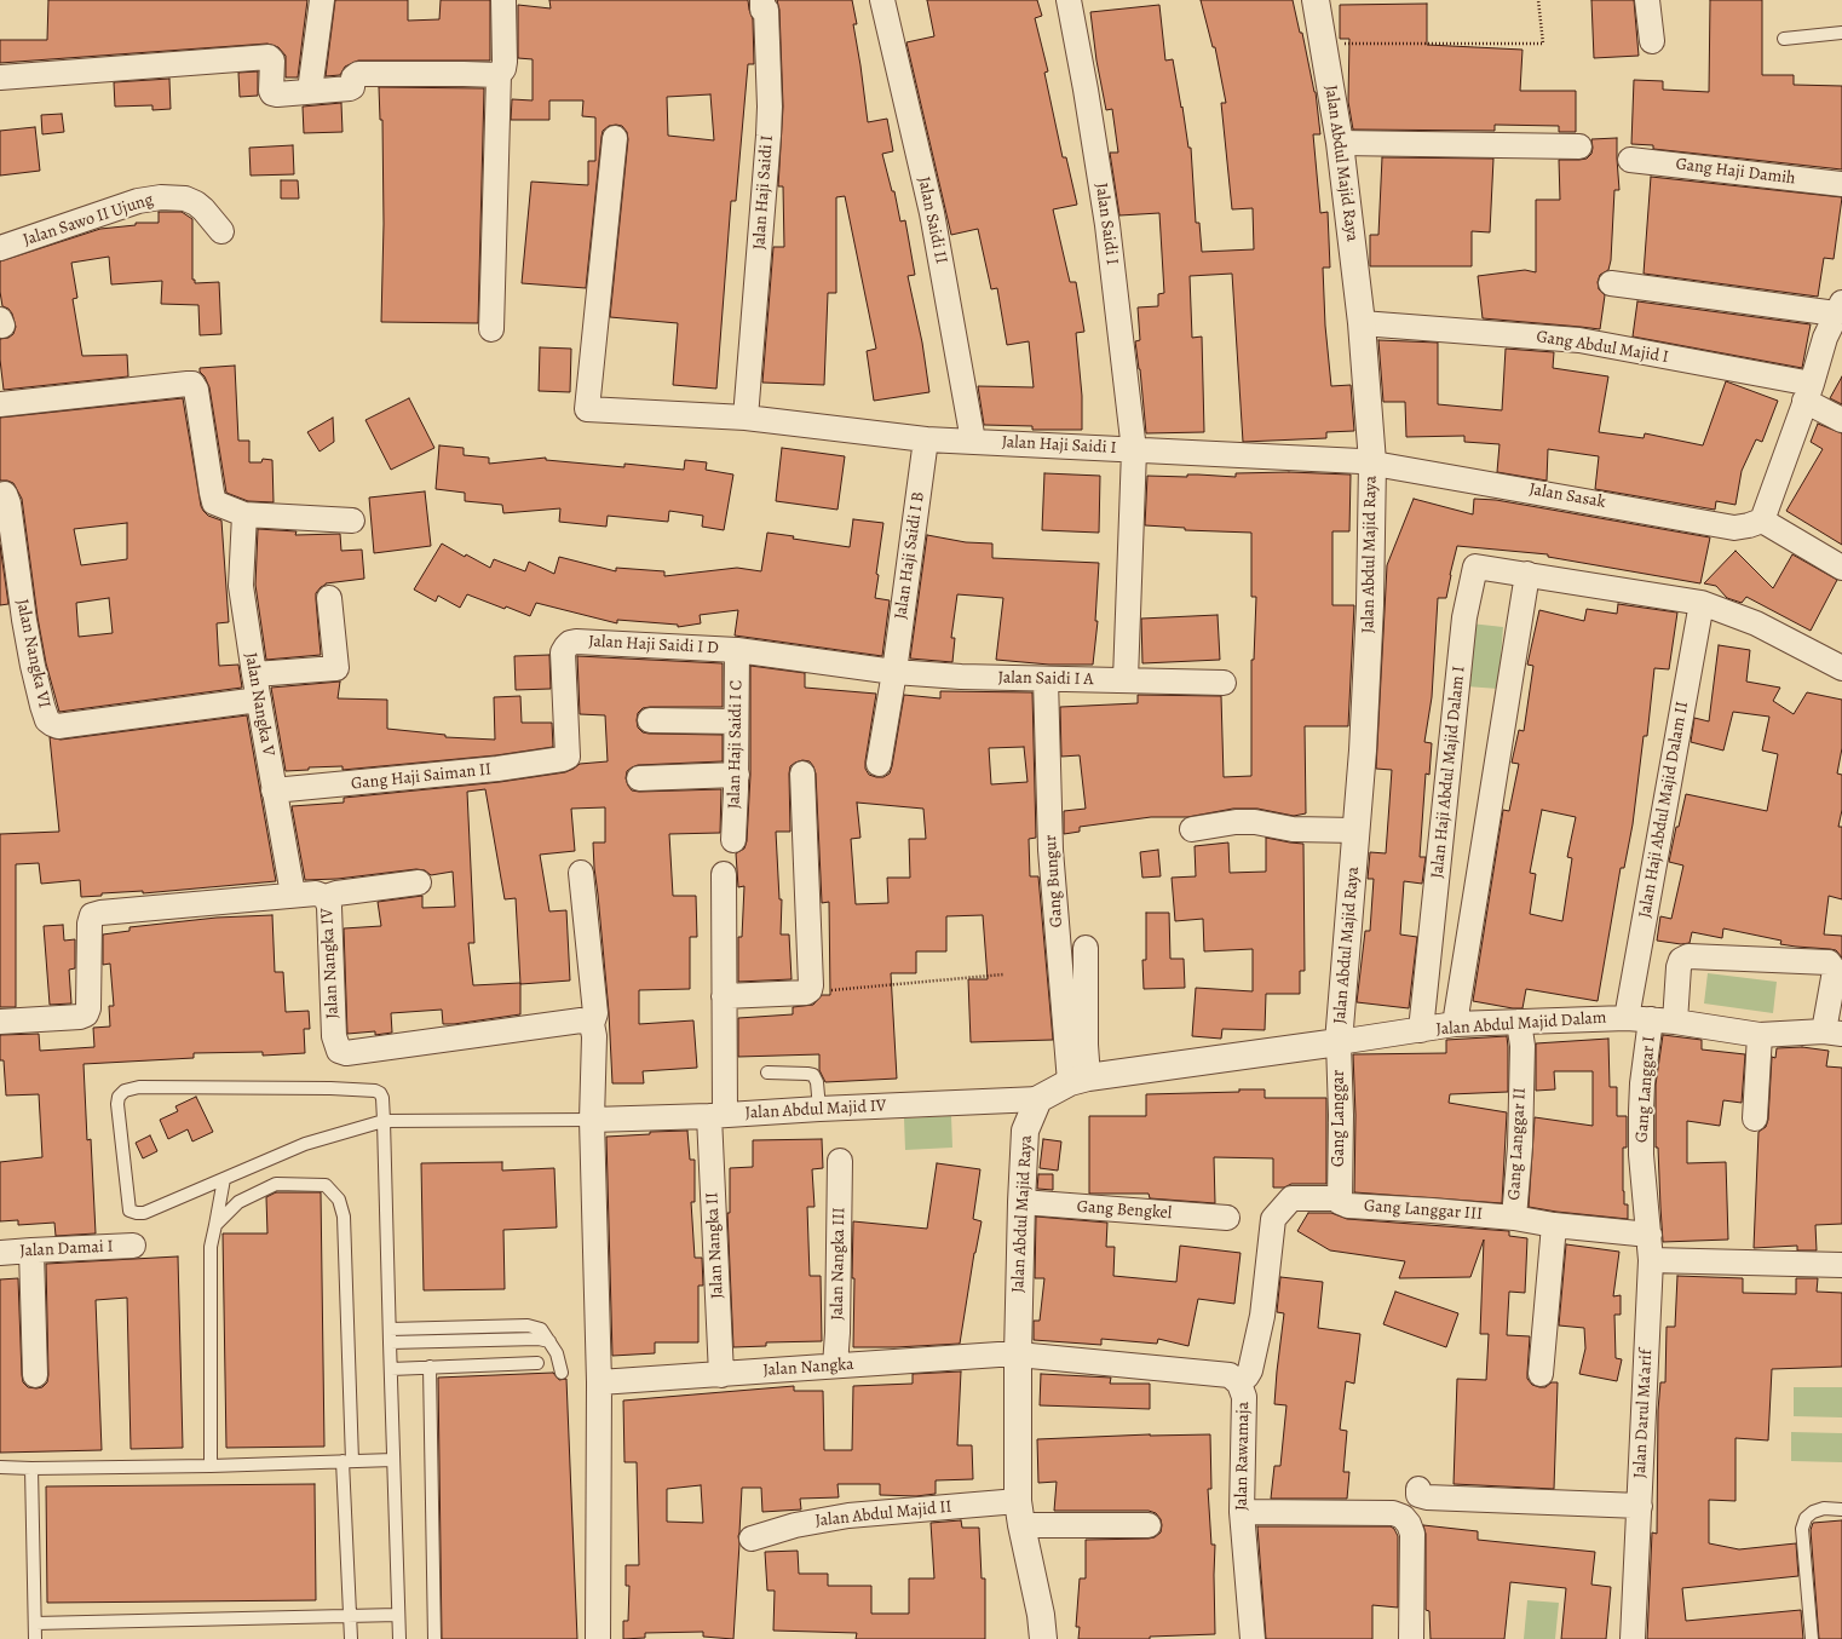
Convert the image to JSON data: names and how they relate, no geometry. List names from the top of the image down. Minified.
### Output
{"streets":{"street":["Jalan Abdul Majid Raya","Gang Haji Damih","Jalan Haji Saidi I","Jalan Sawo II Ujung","Jalan Saidi II","Jalan Saidi I","Gang Abdul Majid I","Jalan Sasak","Jalan Haji Saidi I B","Jalan Haji Saidi I D","Jalan Nangka VI","Jalan Saidi I A","Jalan Nangka V","Jalan Haji Saidi I C","Jalan Haji Abdul Majid Dalam I","Gang Haji Saiman II","Jalan Haji Abdul Majid Dalam II","Gang Bungur","Jalan Nangka IV","Jalan Abdul Majid Dalam","Gang Langgar I","Jalan Abdul Majid IV","Gang Langgar","Gang Langgar II","Gang Bengkel","Gang Langgar III","Jalan Nangka II","Jalan Damai I","Jalan Nangka III","Jalan Nangka","Jalan Darul Ma'arif","Jalan Rawamaja","Jalan Abdul Majid II"]},"crossings":[["Jalan Abdul Majid Raya","Jalan Haji Saidi I"],["Jalan Abdul Majid Raya","Gang Abdul Majid I"],["Jalan Abdul Majid Raya","Jalan Sasak"],["Jalan Abdul Majid Raya","Gang Bungur"],["Jalan Abdul Majid Raya","Jalan Abdul Majid Dalam"],["Jalan Abdul Majid Raya","Jalan Abdul Majid IV"],["Jalan Abdul Majid Raya","Gang Langgar"],["Jalan Abdul Majid Raya","Gang Bengkel"],["Jalan Abdul Majid Raya","Jalan Nangka"],["Jalan Abdul Majid Raya","Jalan Rawamaja"],["Jalan Abdul Majid Raya","Jalan Abdul Majid II"],["Jalan Haji Saidi I","Jalan Saidi II"],["Jalan Haji Saidi I","Jalan Saidi I"],["Jalan Haji Saidi I","Jalan Sasak"],["Jalan Haji Saidi I","Jalan Haji Saidi I B"],["Jalan Haji Saidi I B","Jalan Saidi I A"],["Jalan Haji Saidi I D","Jalan Saidi I A"],["Jalan Haji Saidi I D","Jalan Haji Saidi I C"],["Jalan Haji Saidi I D","Gang Haji Saiman II"],["Jalan Nangka VI","Jalan Nangka V"],["Jalan Saidi I A","Jalan Haji Saidi I C"],["Jalan Saidi I A","Gang Bungur"],["Jalan Nangka V","Gang Haji Saiman II"],["Jalan Nangka V","Jalan Nangka IV"],["Jalan Haji Abdul Majid Dalam I","Jalan Haji Abdul Majid Dalam II"],["Jalan Haji Abdul Majid Dalam I","Jalan Abdul Majid Dalam"],["Jalan Haji Abdul Majid Dalam II","Jalan Abdul Majid Dalam"],["Jalan Abdul Majid Dalam","Gang Langgar I"],["Jalan Abdul Majid Dalam","Gang Langgar"],["Jalan Abdul Majid Dalam","Gang Langgar II"],["Gang Langgar I","Jalan Darul Ma'arif"],["Jalan Abdul Majid IV","Jalan Nangka II"],["Gang Langgar","Gang Langgar III"],["Gang Langgar II","Gang Langgar III"],["Gang Langgar II","Jalan Darul Ma'arif"],["Jalan Nangka II","Jalan Nangka"],["Jalan Nangka III","Jalan Nangka"],["Jalan Nangka","Jalan Rawamaja"]]}
